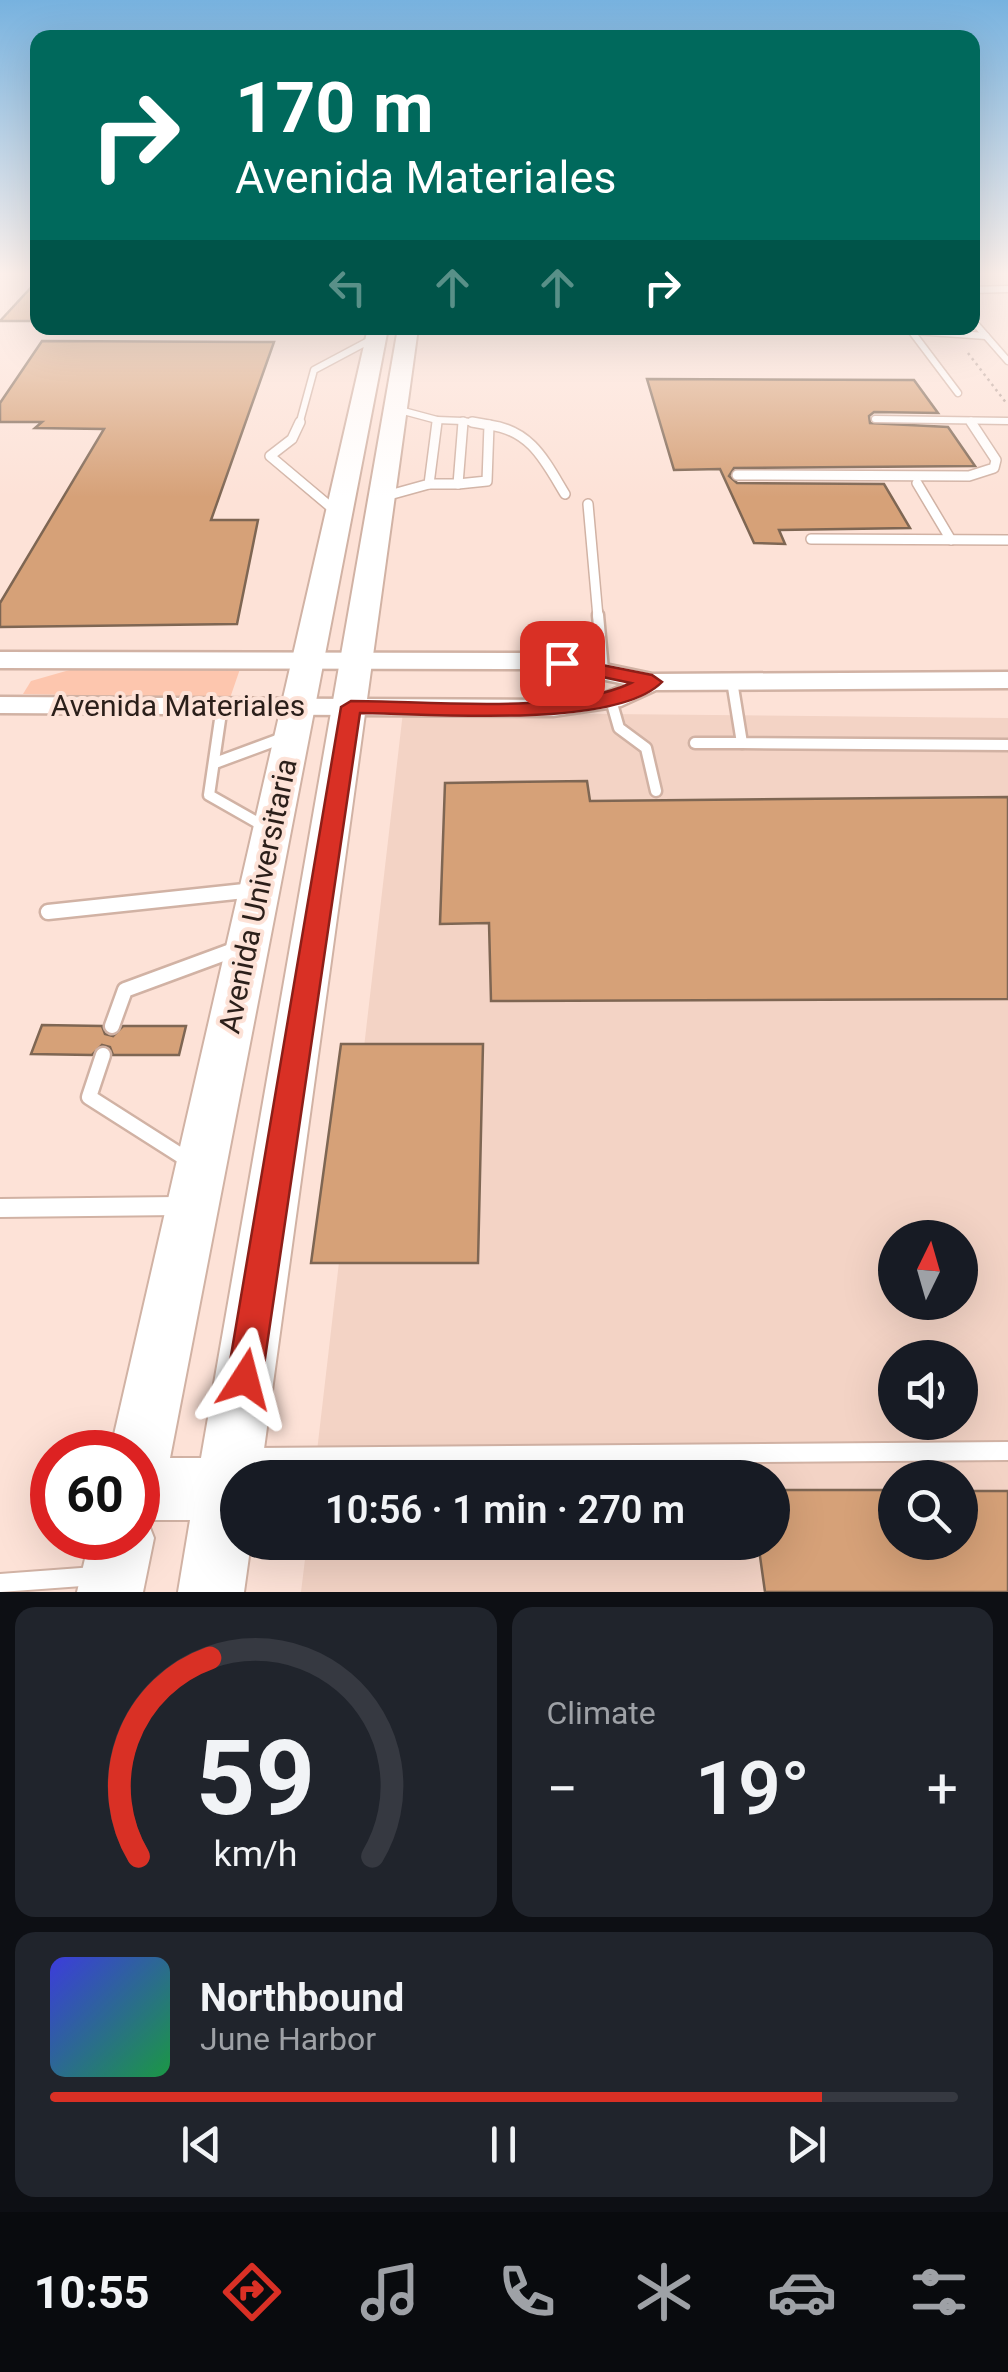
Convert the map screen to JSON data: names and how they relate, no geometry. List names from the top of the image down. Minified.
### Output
{"streets":{"main road":["Avenida Universitaria"],"street":["Avenida Materiales"]},"crossings":[["Avenida Materiales","Avenida Universitaria"]],"north":"top","page":{"turn":["170 m","Avenida Materiales"],"limit":"60","trip":"10:56 · 1 min · 270 m","tile":"Climate","heat":["−","19°","+"],"song":["Northbound","June Harbor"],"tabs":"10:55","gauge":["59","km/h"]}}
